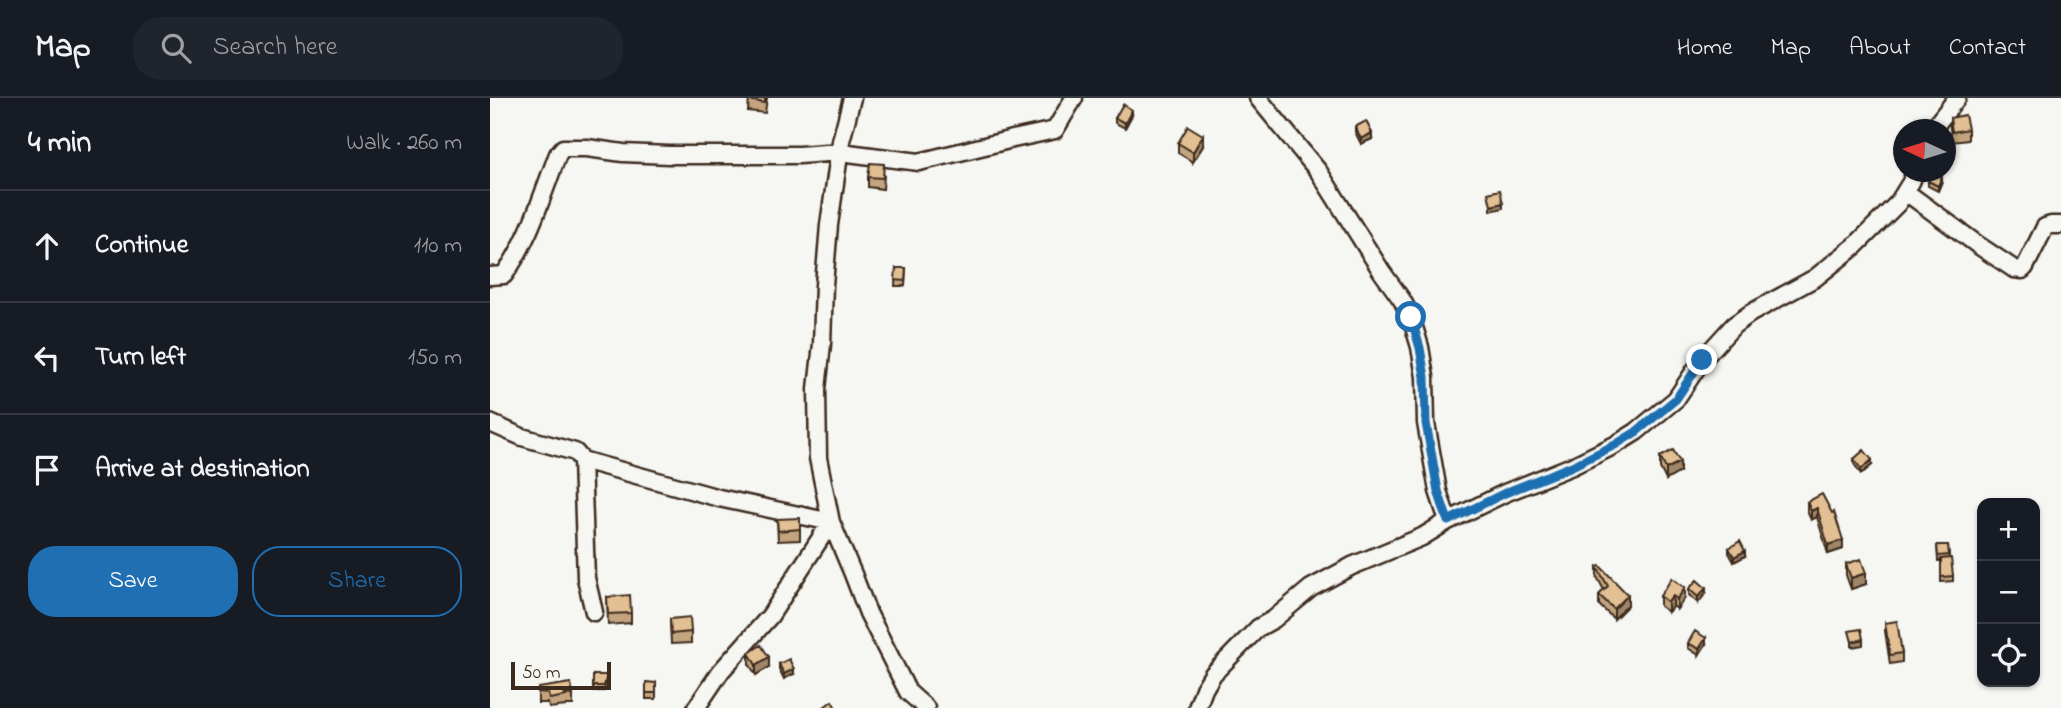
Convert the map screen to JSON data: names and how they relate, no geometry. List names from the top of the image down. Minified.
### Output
{"scale_bar":"50 m","north":"left","page":{"header":"Map","search":"Search here","nav":["Home","Map","About","Contact"],"heading":["4 min","Walk · 260 m"],"list":[["Continue","110 m"],["Turn left","150 m"],"Arrive at destination"],"map_buttons":["+","−"],"buttons":["Save","Share"],"scale":"50 m"}}
